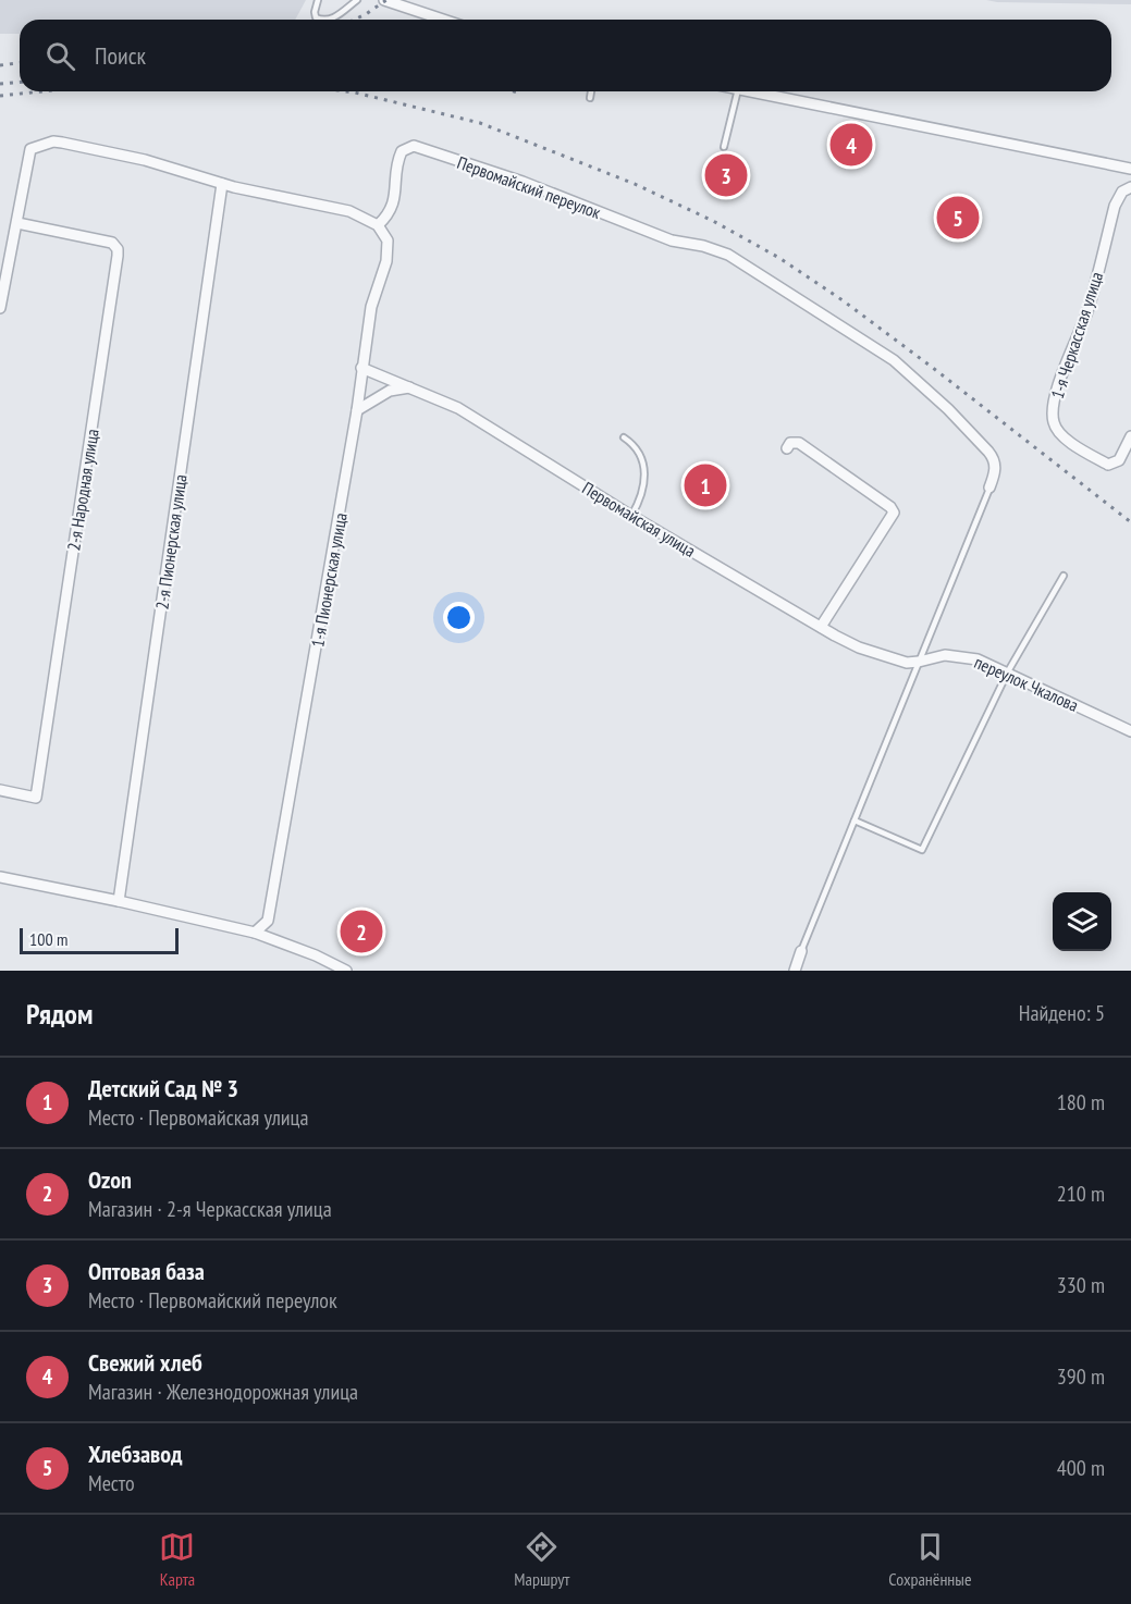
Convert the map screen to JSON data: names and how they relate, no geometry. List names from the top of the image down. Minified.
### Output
{"streets":{"street":["Первомайский переулок","1-я Черкасская улица","2-я Народная улица","Первомайская улица","2-я Пионерская улица","1-я Пионерская улица","переулок Чкалова"]},"crossings":[["Первомайский переулок","1-я Пионерская улица"],["Первомайская улица","1-я Пионерская улица"],["Первомайская улица","переулок Чкалова"]],"scale_bar":"100 m","page":{"search":"Поиск","pins":["4","3","5","1","2"],"scale":"100 m","heading":["Рядом","Найдено: 5"],"list":[{"mark":"1","name":"Детский Сад № 3","note":"Место · Первомайская улица","value":"180 m"},{"mark":"2","name":"Ozon","note":"Магазин · 2-я Черкасская улица","value":"210 m"},{"mark":"3","name":"Оптовая база","note":"Место · Первомайский переулок","value":"330 m"},{"mark":"4","name":"Свежий хлеб","note":"Магазин · Железнодорожная улица","value":"390 m"},{"mark":"5","name":"Хлебзавод","note":"Место","value":"400 m"}],"nav":["Карта","Маршрут","Сохранённые"]}}
